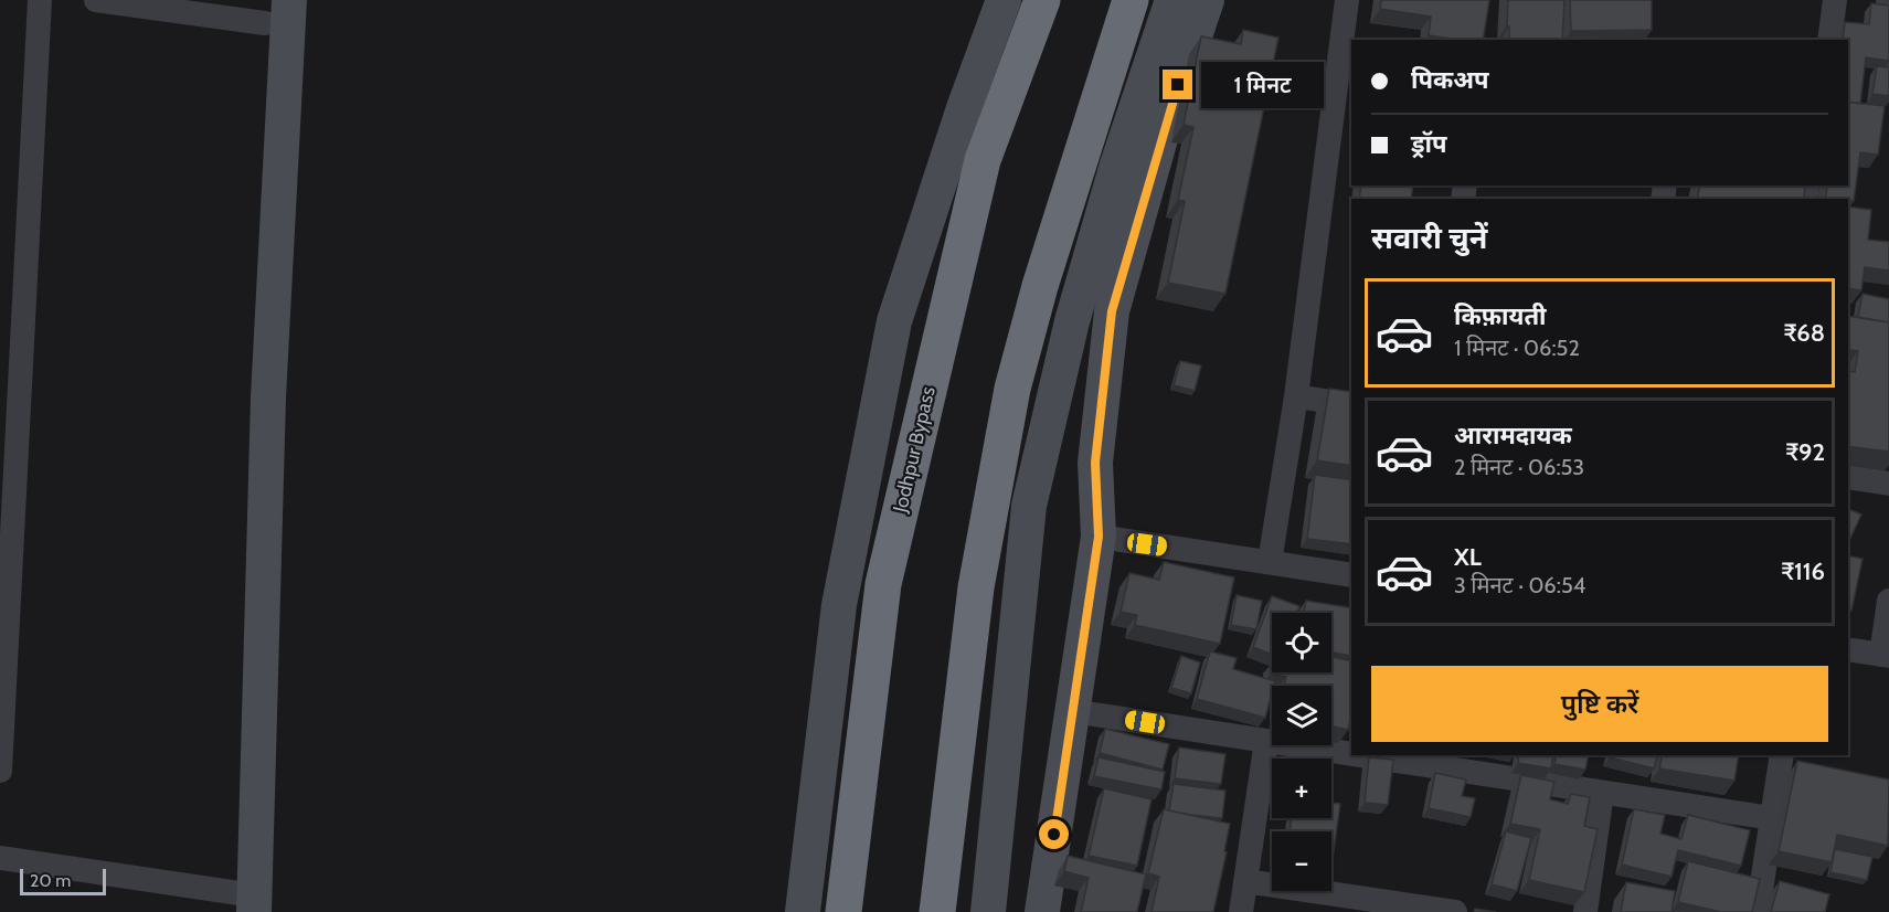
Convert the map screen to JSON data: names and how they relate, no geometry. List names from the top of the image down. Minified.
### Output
{"streets":{"highway":["Jodhpur Bypass"]},"scale_bar":"20 m","page":{"banner":["पिकअप","ड्रॉप"],"bubble":"1 मिनट","heading":"सवारी चुनें","list":[{"name":"किफ़ायती","note":"1 मिनट · 06:52","value":"₹68"},{"name":"आरामदायक","note":"2 मिनट · 06:53","value":"₹92"},{"name":"XL","note":"3 मिनट · 06:54","value":"₹116"}],"map_buttons":["+","−"],"buttons":"पुष्टि करें","scale":"20 m"}}
